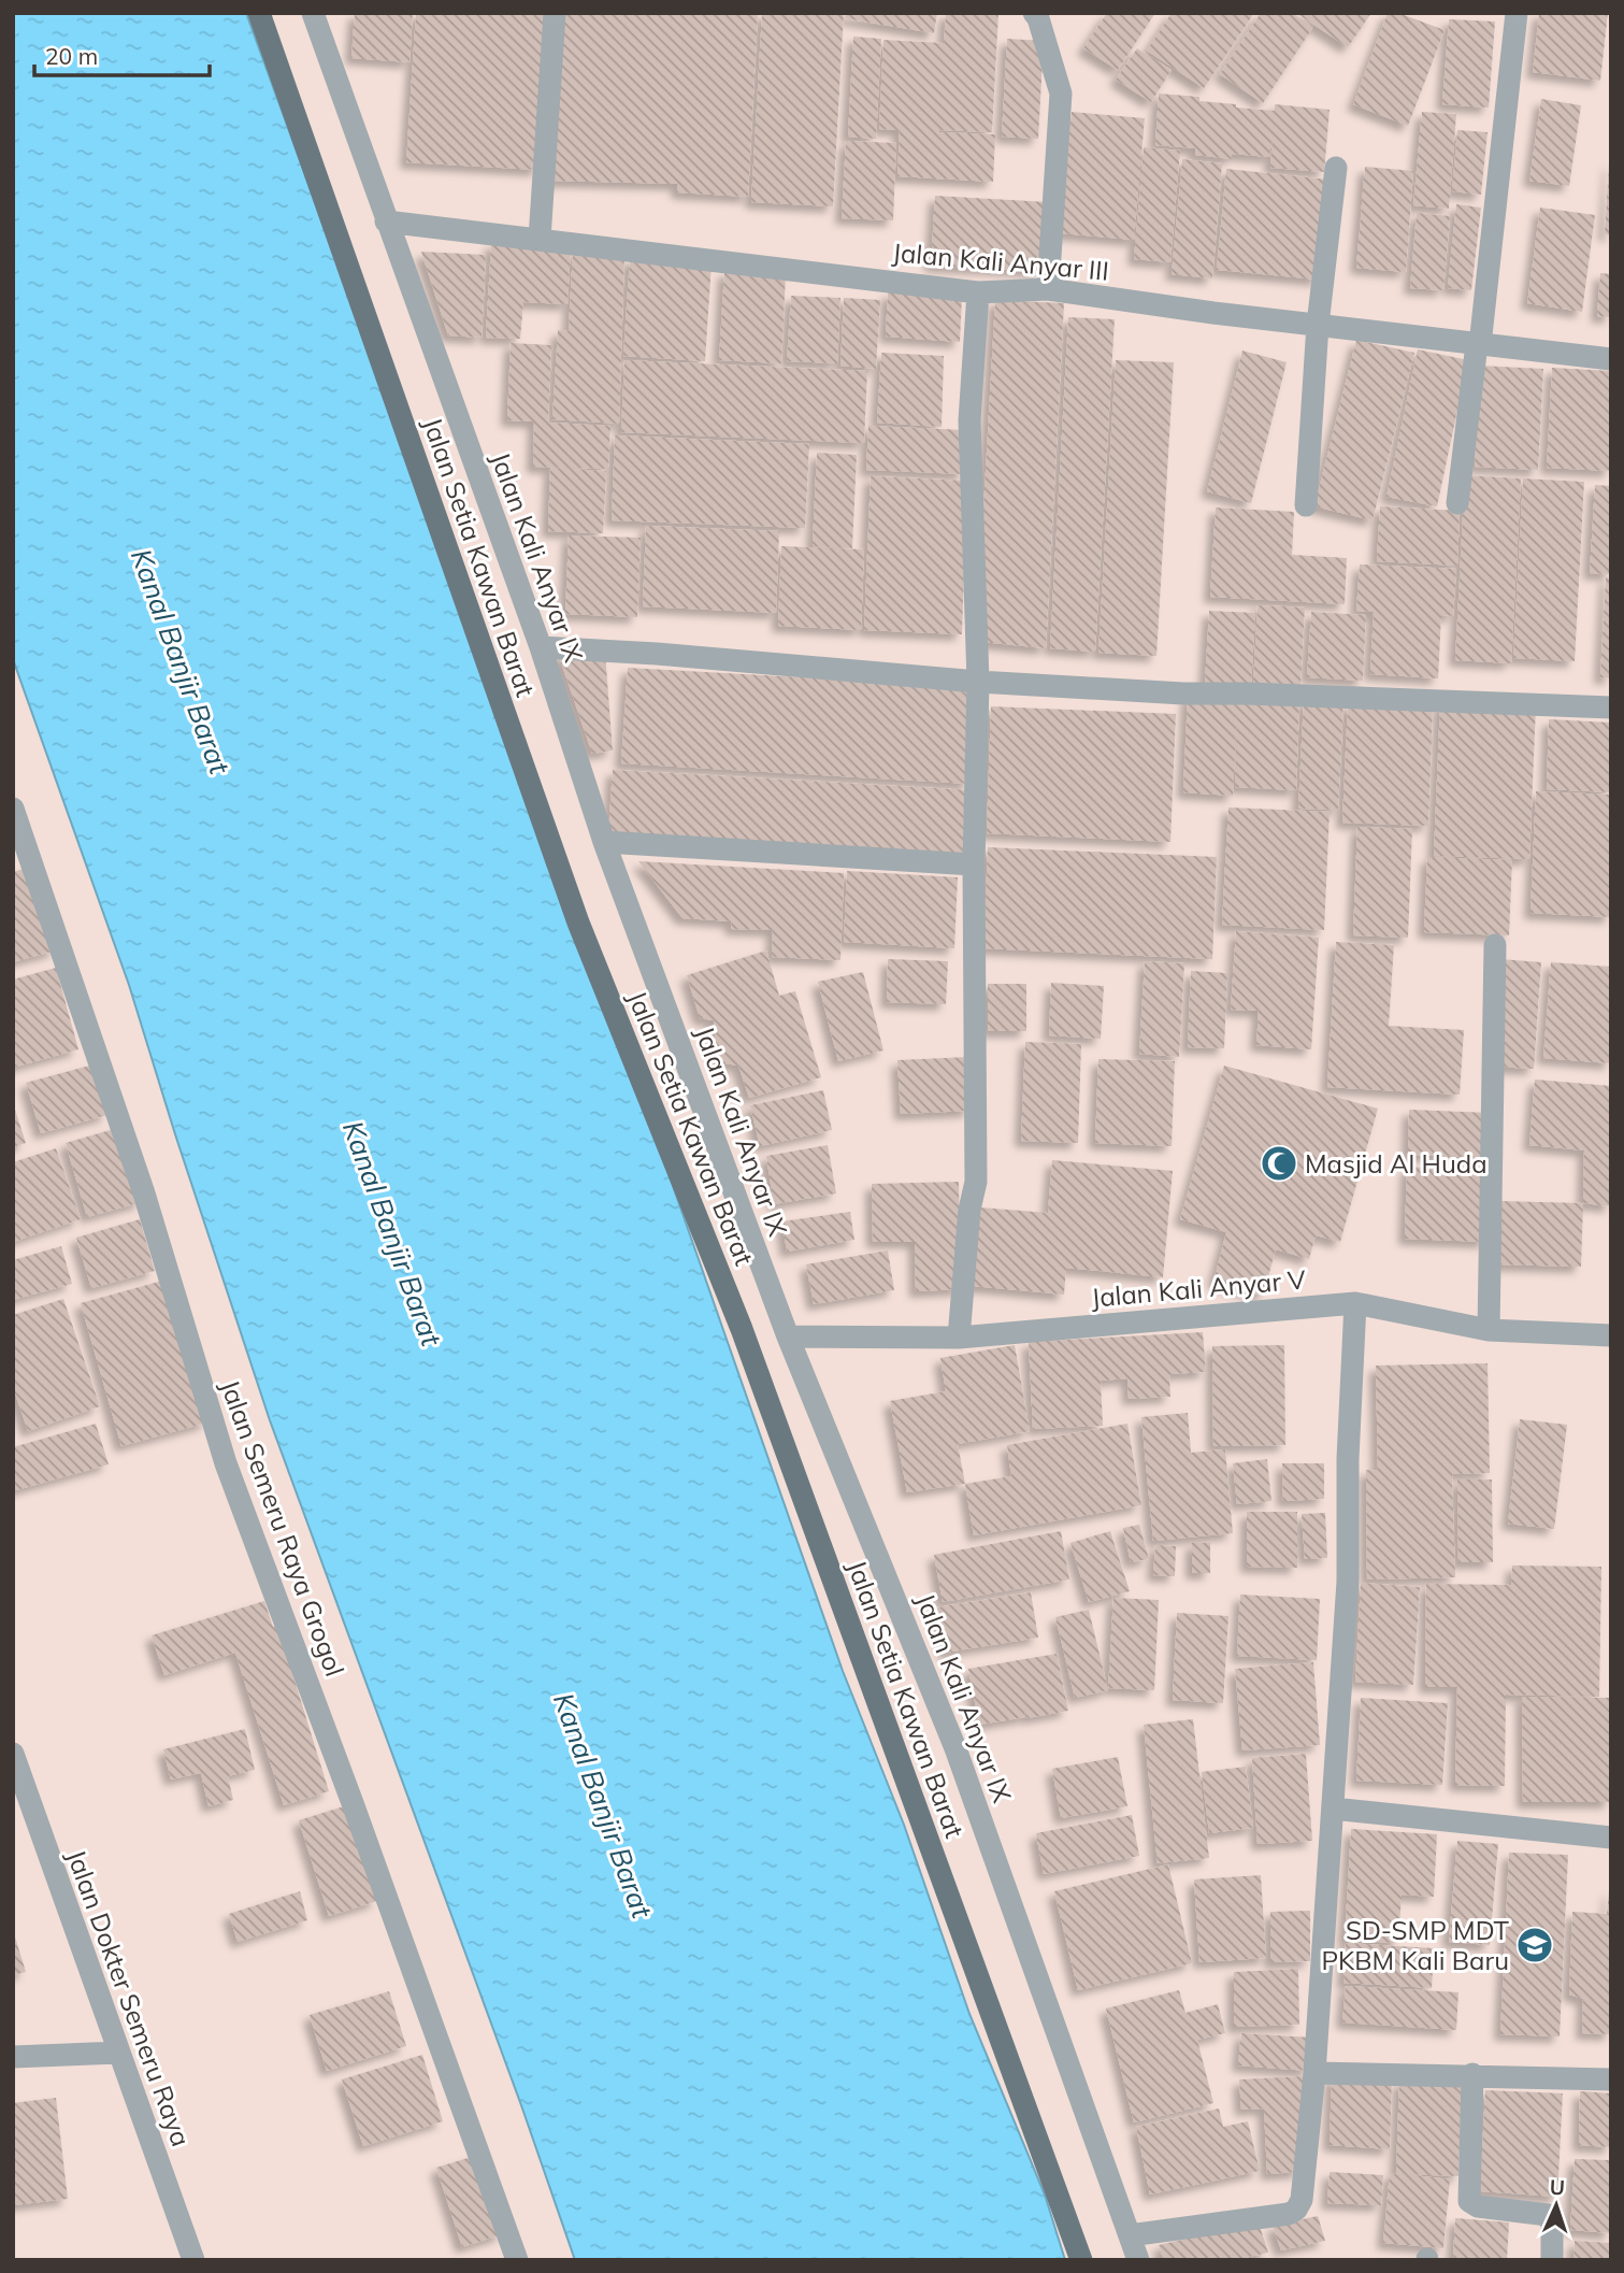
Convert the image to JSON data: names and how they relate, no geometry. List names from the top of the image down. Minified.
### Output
{"streets":{"main road":["Jalan Setia Kawan Barat"],"street":["Jalan Kali Anyar III","Jalan Kali Anyar IX","Jalan Kali Anyar V","Jalan Semeru Raya Grogol","Jalan Dokter Semeru Raya"]},"crossings":[["Jalan Kali Anyar III","Jalan Kali Anyar IX"],["Jalan Kali Anyar IX","Jalan Kali Anyar V"]],"water":["Kanal Banjir Barat"],"places":{"mosque":["Masjid Al Huda"],"school or university":["SD-SMP MDT PKBM Kali Baru"]},"scale_bar":"20 m","north":"top"}
